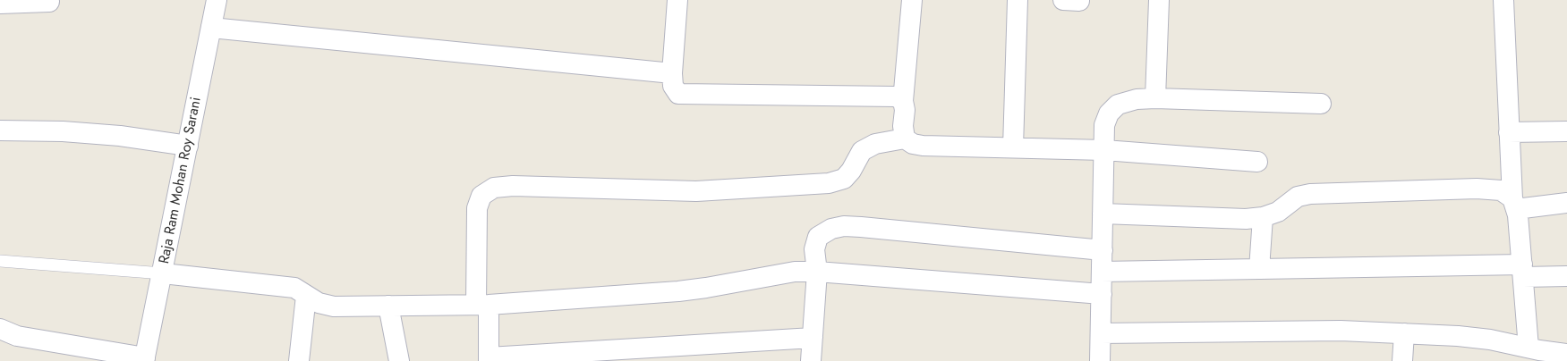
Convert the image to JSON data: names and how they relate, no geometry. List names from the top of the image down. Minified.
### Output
{"streets":{"street":["Raja Ram Mohan Roy Sarani"]}}
